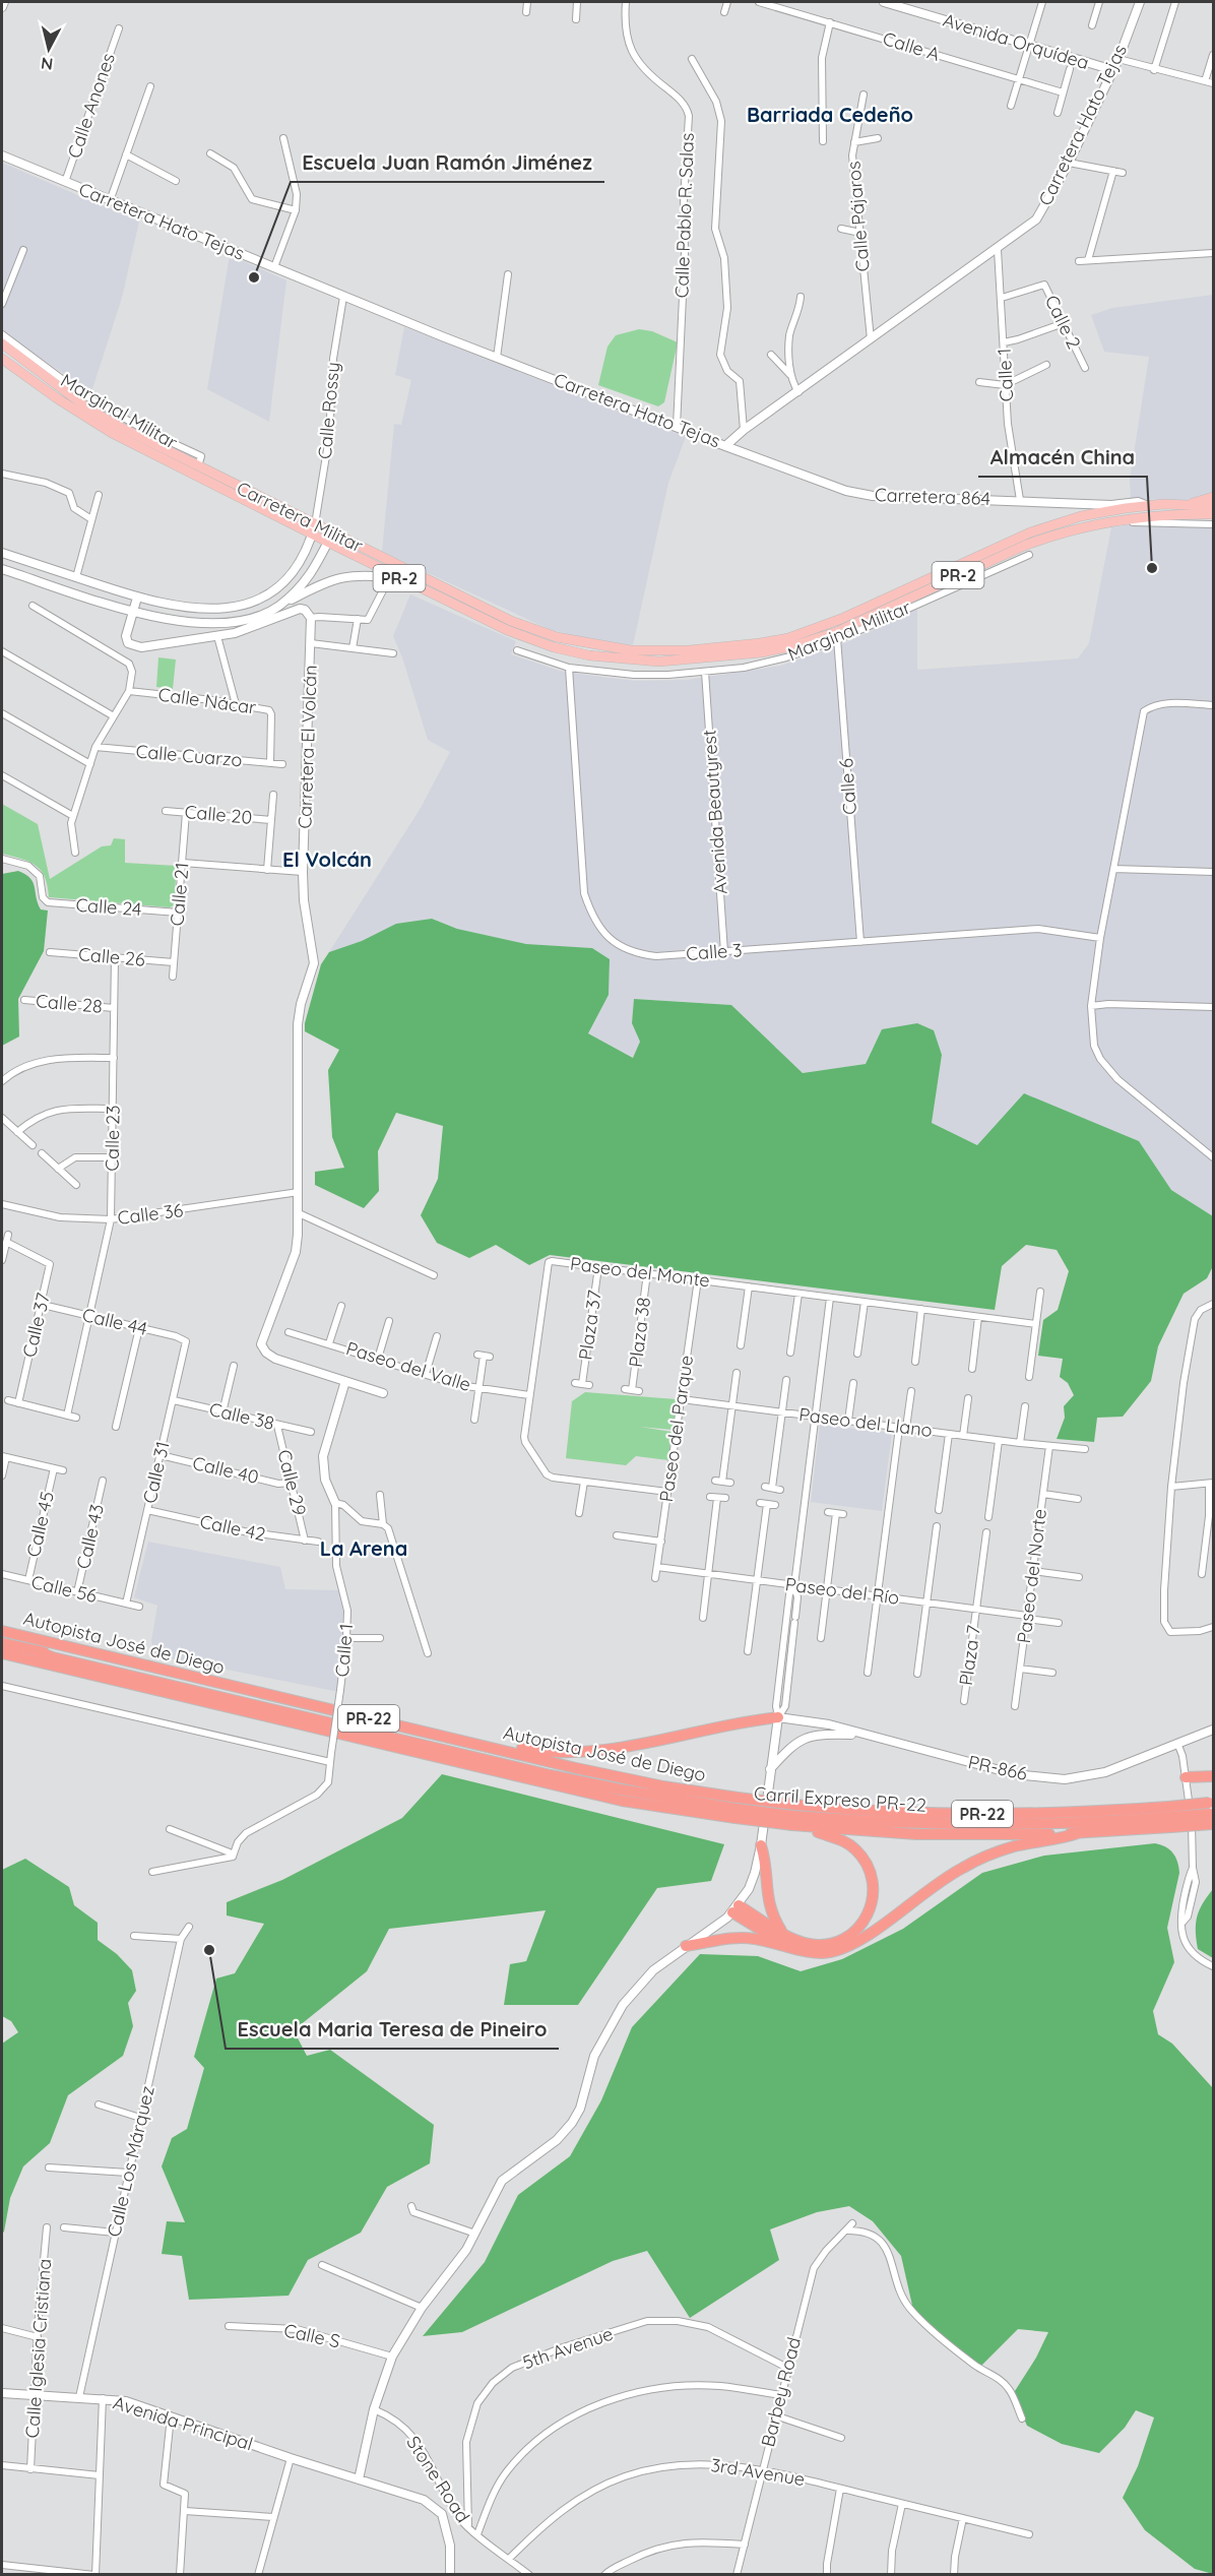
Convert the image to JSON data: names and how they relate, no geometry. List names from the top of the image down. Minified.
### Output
{"streets":{"highway":["Autopista José de Diego","PR-22","Carril Expreso PR-22"],"main road":["Carretera Militar","PR-2"],"street":["Avenida Orquídea","Calle A","Calle Anones","Carretera Hato Tejas","Calle Pablo R. Salas","Calle Pájaros","Calle 2","Calle 1","Calle Rossy","Marginal Militar","Carretera 864","Calle Nácar","Carretera El Volcán","Calle Cuarzo","Calle 6","Avenida Beautyrest","Calle 20","Calle 21","Calle 24","Calle 3","Calle 26","Calle 28","Calle 23","Calle 36","Paseo del Monte","Calle 44","Calle 37","Plaza 37","Plaza 38","Paseo del Valle","Calle 38","Paseo del Llano","Paseo del Parque","Calle 40","Calle 31","Calle 29","Calle 45","Calle 42","Calle 43","Paseo del Norte","Calle 56","Paseo del Río","Plaza 7","PR-866","Calle Los Márquez","Calle S","Calle Iglesia Cristiana","5th Avenue","Barbey Road","Avenida Principal","3rd Avenue","Stone Road"]},"crossings":[["Avenida Orquídea","Carretera Hato Tejas"],["Calle Anones","Carretera Hato Tejas"],["Carretera Hato Tejas","Calle Pablo R. Salas"],["Carretera Hato Tejas","Calle Pájaros"],["Carretera Hato Tejas","Calle 1"],["Carretera Hato Tejas","Calle Rossy"],["Carretera Hato Tejas","Carretera 864"],["Calle 2","Calle 1"],["Calle 1","Carretera 864"],["Calle Rossy","Carretera Militar"],["Marginal Militar","Carretera Militar"],["Marginal Militar","Calle 6"],["Marginal Militar","Avenida Beautyrest"],["Marginal Militar","Calle 3"],["Carretera 864","Carretera Militar"],["Carretera Militar","Calle 6"],["Calle Nácar","Calle Cuarzo"],["Carretera El Volcán","Calle 36"],["Calle 6","Calle 3"],["Avenida Beautyrest","Calle 3"],["Calle 20","Calle 21"],["Calle 21","Calle 24"],["Calle 21","Calle 26"],["Calle 26","Calle 23"],["Calle 28","Calle 23"],["Calle 23","Calle 36"],["Calle 23","Calle 44"],["Paseo del Monte","Plaza 37"],["Paseo del Monte","Plaza 38"],["Paseo del Monte","Paseo del Valle"],["Paseo del Monte","Paseo del Parque"],["Calle 44","Calle 37"],["Calle 44","Calle 31"],["Calle 38","Calle 31"],["Calle 38","Calle 29"],["Paseo del Llano","Paseo del Parque"],["Paseo del Llano","Paseo del Norte"],["Paseo del Parque","Paseo del Río"],["Calle 40","Calle 31"],["Calle 40","Calle 29"],["Calle 31","Calle 42"],["Calle 31","Calle 56"],["Calle 29","Calle 42"],["Calle 45","Calle 56"],["Calle 43","Calle 56"],["Paseo del Norte","Paseo del Río"],["Paseo del Río","Plaza 7"],["Autopista José de Diego","Carril Expreso PR-22"],["Calle Los Márquez","Avenida Principal"],["Calle Iglesia Cristiana","Avenida Principal"],["5th Avenue","Barbey Road"],["5th Avenue","Stone Road"],["Barbey Road","3rd Avenue"],["3rd Avenue","Stone Road"]],"districts":["Barriada Cedeño","El Volcán","La Arena"],"places":["Escuela Juan Ramón Jiménez","Almacén China","Escuela Maria Teresa de Pineiro"],"north":"bottom"}
